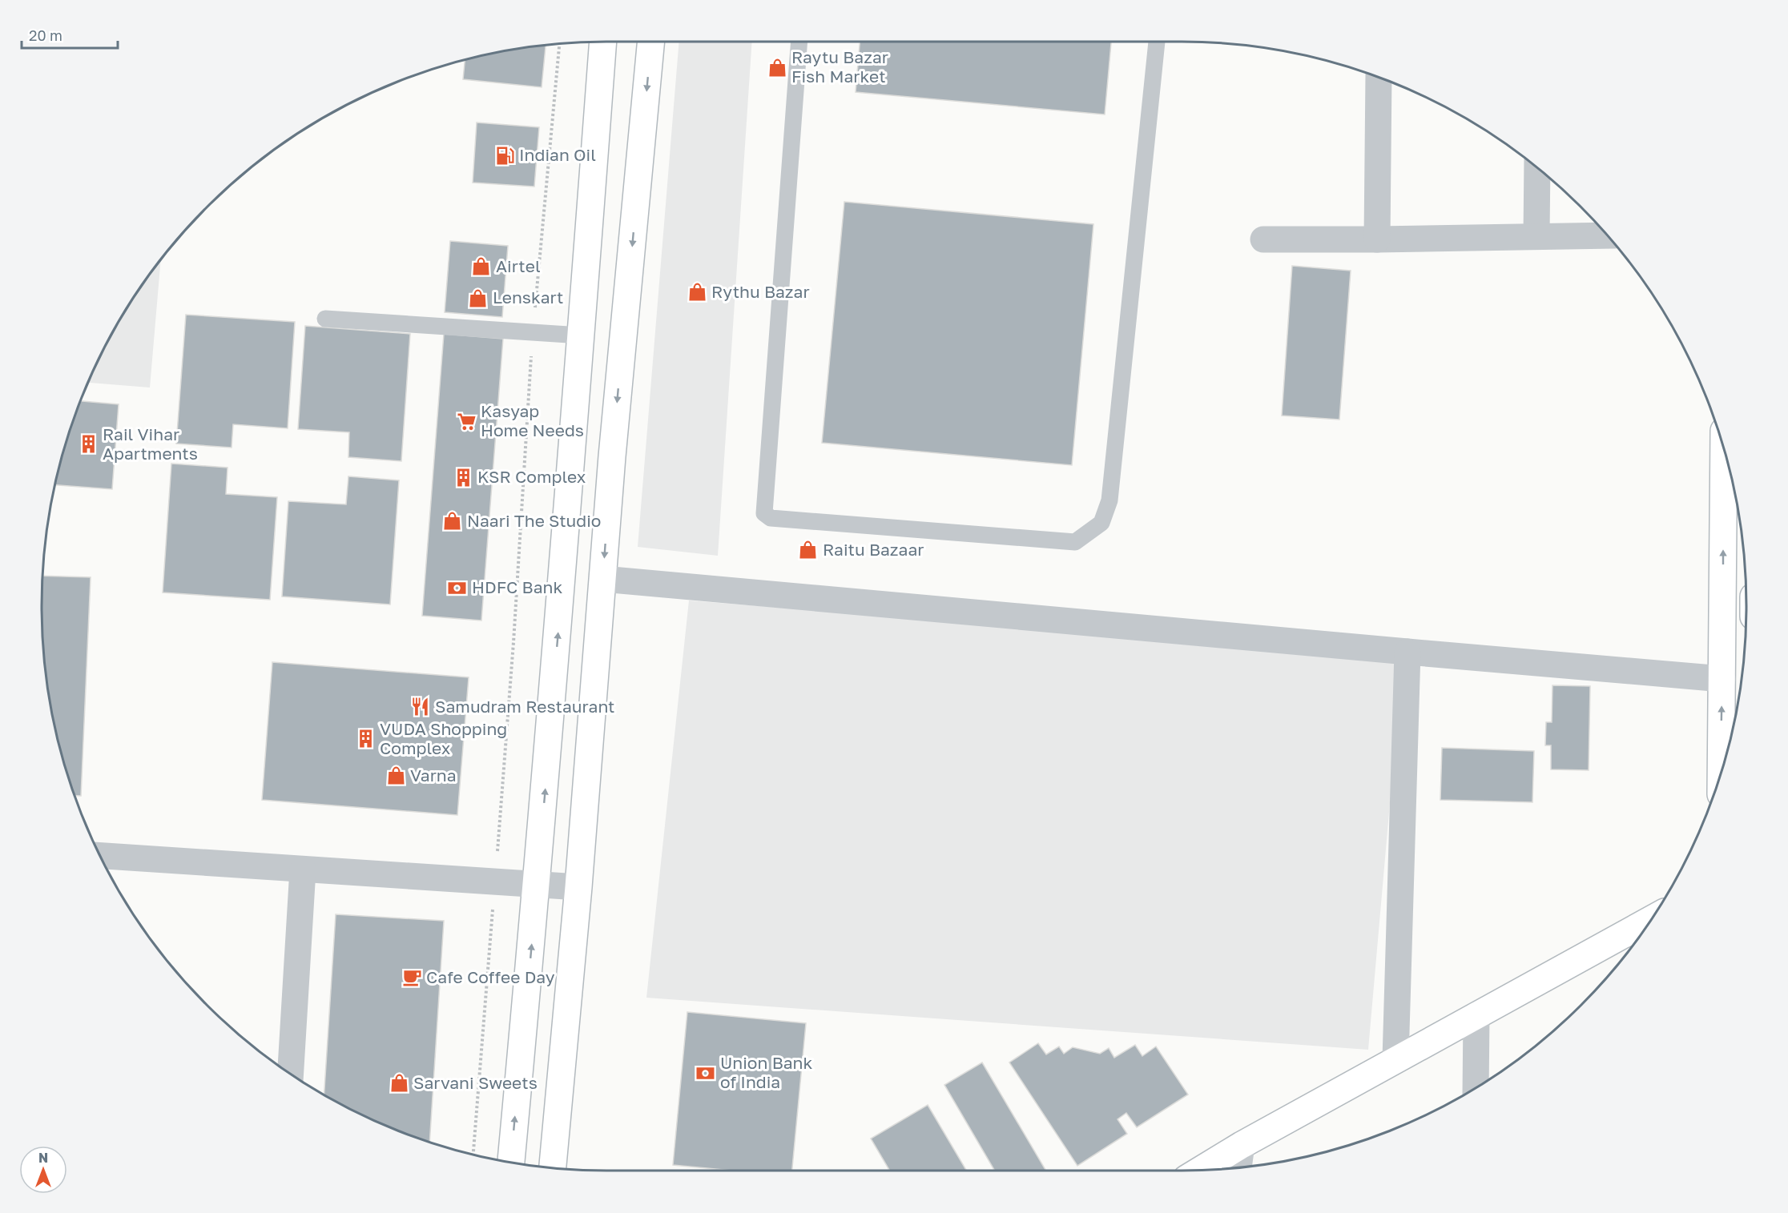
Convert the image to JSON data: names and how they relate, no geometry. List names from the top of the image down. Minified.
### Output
{"places":{"shop":["Raytu Bazar Fish Market","Airtel","Rythu Bazar","Lenskart","Naari The Studio","Raitu Bazaar","Varna","Sarvani Sweets"],"fuel station":["Indian Oil"],"supermarket":["Kasyap Home Needs"],"building":["Rail Vihar Apartments","KSR Complex","VUDA Shopping Complex"],"bank":["HDFC Bank","Union Bank of India"],"restaurant":["Samudram Restaurant"],"cafe":["Cafe Coffee Day"]},"scale_bar":"20 m","north":"top"}
